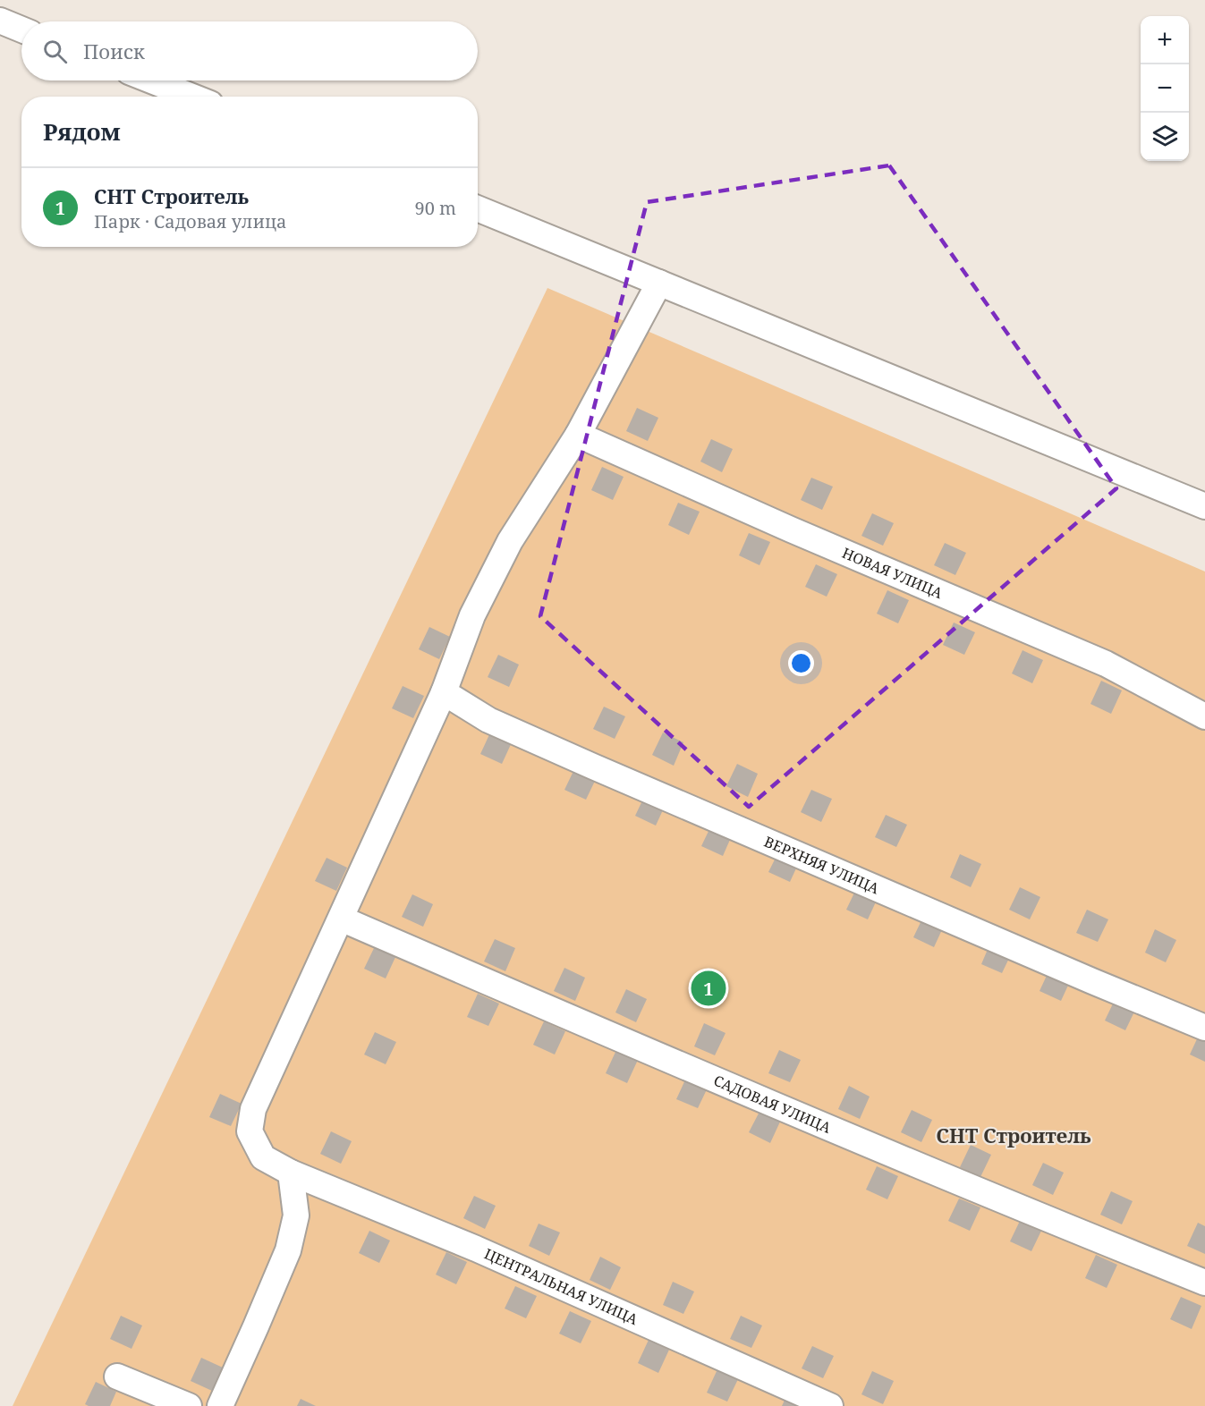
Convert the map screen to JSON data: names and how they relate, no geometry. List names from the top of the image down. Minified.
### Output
{"streets":{"street":["НОВАЯ УЛИЦА","ВЕРХНЯЯ УЛИЦА","САДОВАЯ УЛИЦА","ЦЕНТРАЛЬНАЯ УЛИЦА"]},"crossings":[["НОВАЯ УЛИЦА","ЦЕНТРАЛЬНАЯ УЛИЦА"],["ВЕРХНЯЯ УЛИЦА","ЦЕНТРАЛЬНАЯ УЛИЦА"],["САДОВАЯ УЛИЦА","ЦЕНТРАЛЬНАЯ УЛИЦА"]],"districts":["СНТ Строитель"],"page":{"map_buttons":["+","−"],"search":"Поиск","heading":"Рядом","list":[{"mark":"1","name":"СНТ Строитель","note":"Парк · Садовая улица","value":"90 m"}],"pins":"1"}}
